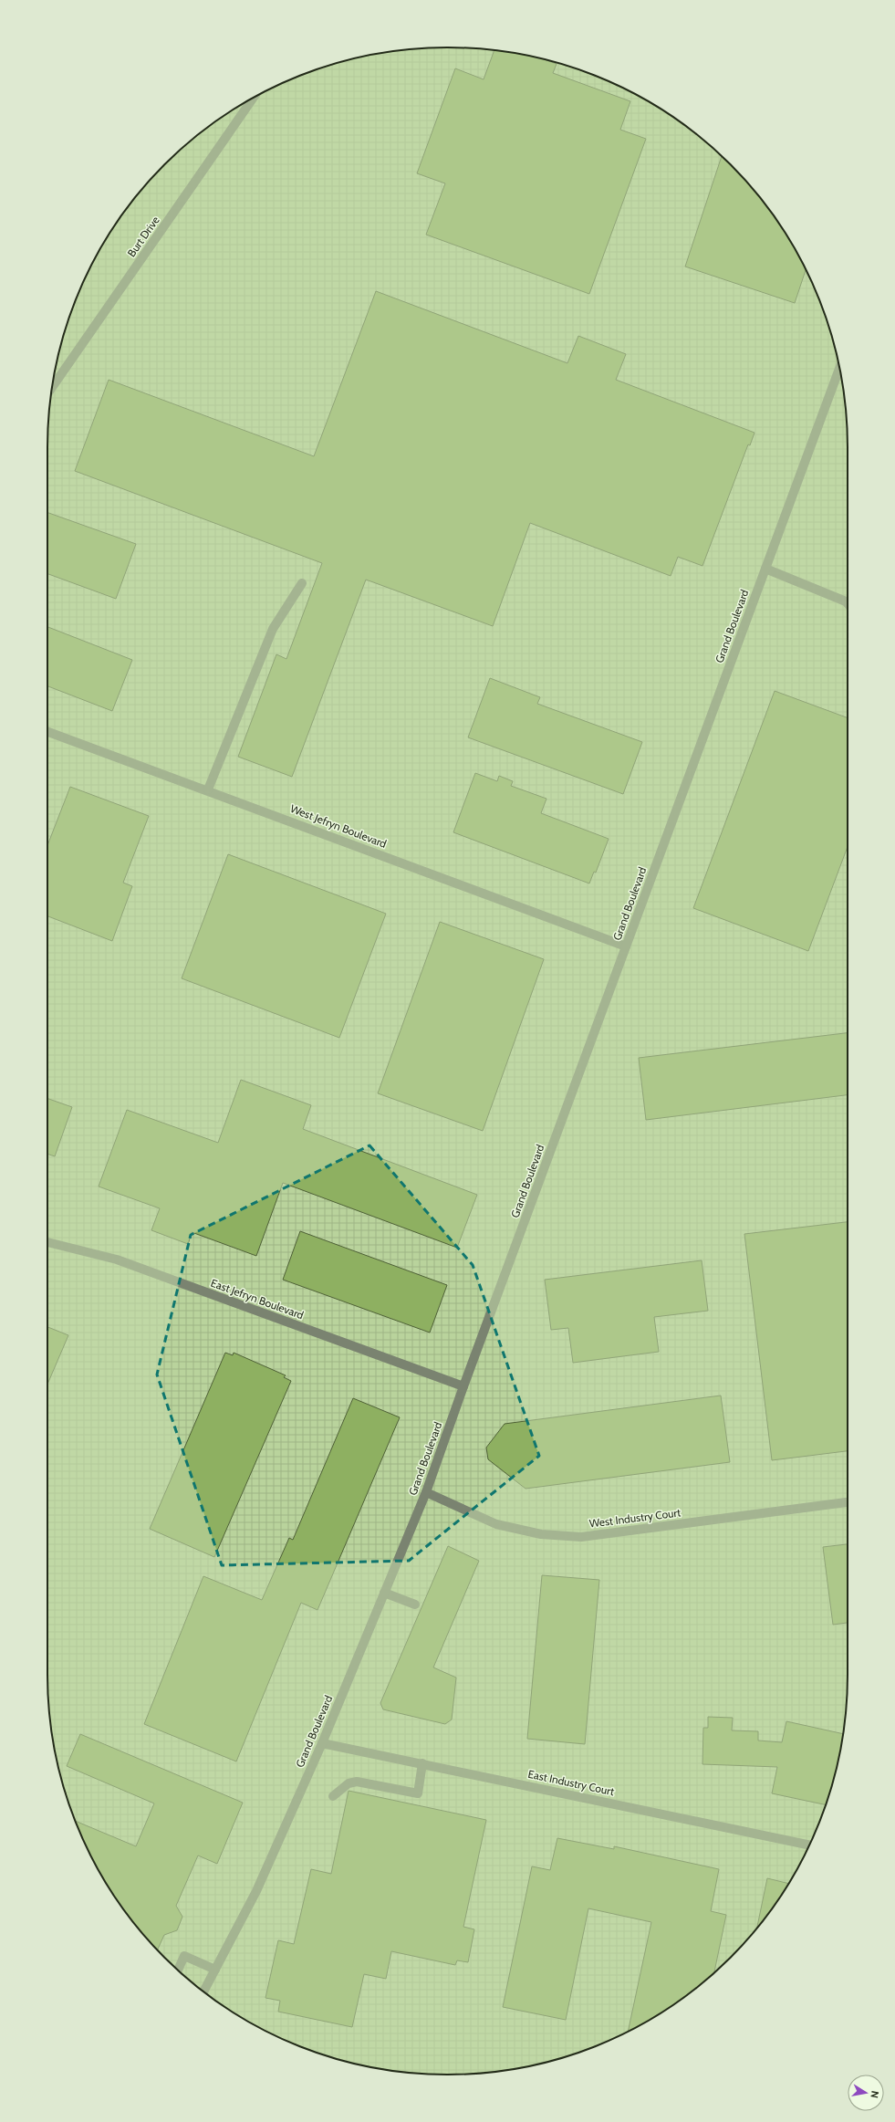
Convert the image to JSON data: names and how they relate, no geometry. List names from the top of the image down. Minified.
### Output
{"streets":{"street":["Burt Drive","Grand Boulevard","West Jefryn Boulevard","East Jefryn Boulevard","West Industry Court","East Industry Court"]},"crossings":[["Grand Boulevard","West Jefryn Boulevard"],["Grand Boulevard","East Jefryn Boulevard"],["Grand Boulevard","West Industry Court"],["Grand Boulevard","East Industry Court"]],"north":"right"}
